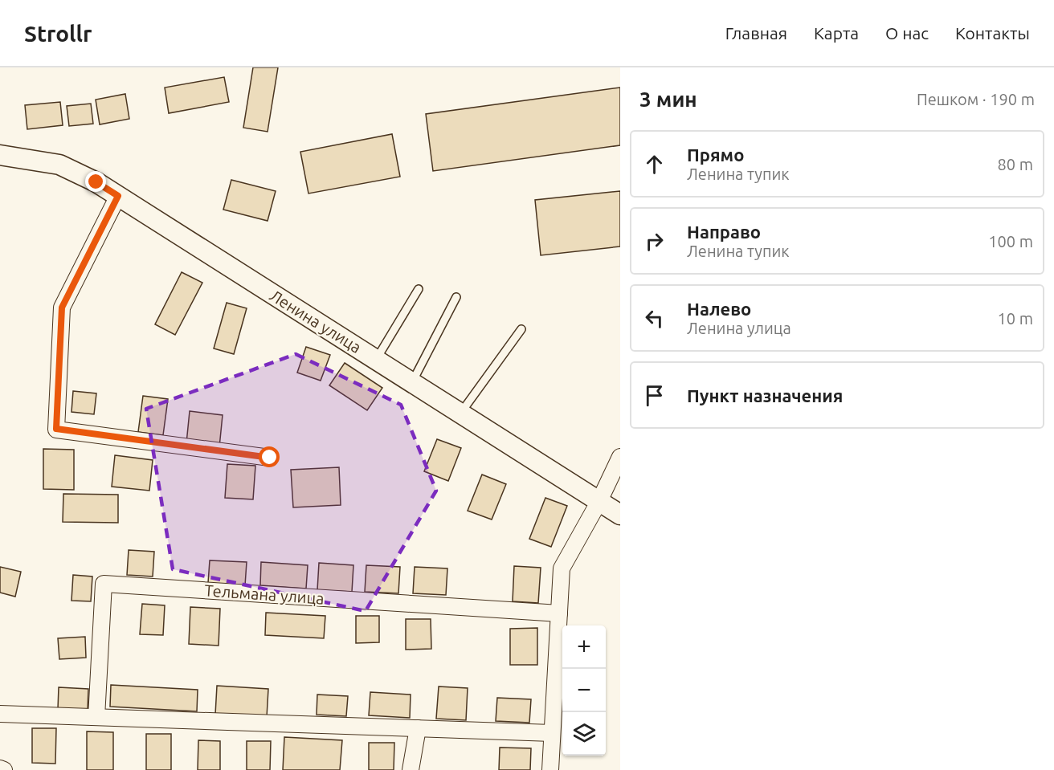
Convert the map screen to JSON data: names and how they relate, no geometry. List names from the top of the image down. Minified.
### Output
{"streets":{"street":["Ленина улица","Тельмана улица"]},"page":{"header":"Strollr","nav":["Главная","Карта","О нас","Контакты"],"heading":["3 мин","Пешком · 190 m"],"list":[["Прямо","Ленина тупик","80 m"],["Направо","Ленина тупик","100 m"],["Налево","Ленина улица","10 m"],"Пункт назначения"],"map_buttons":["+","−"]}}
